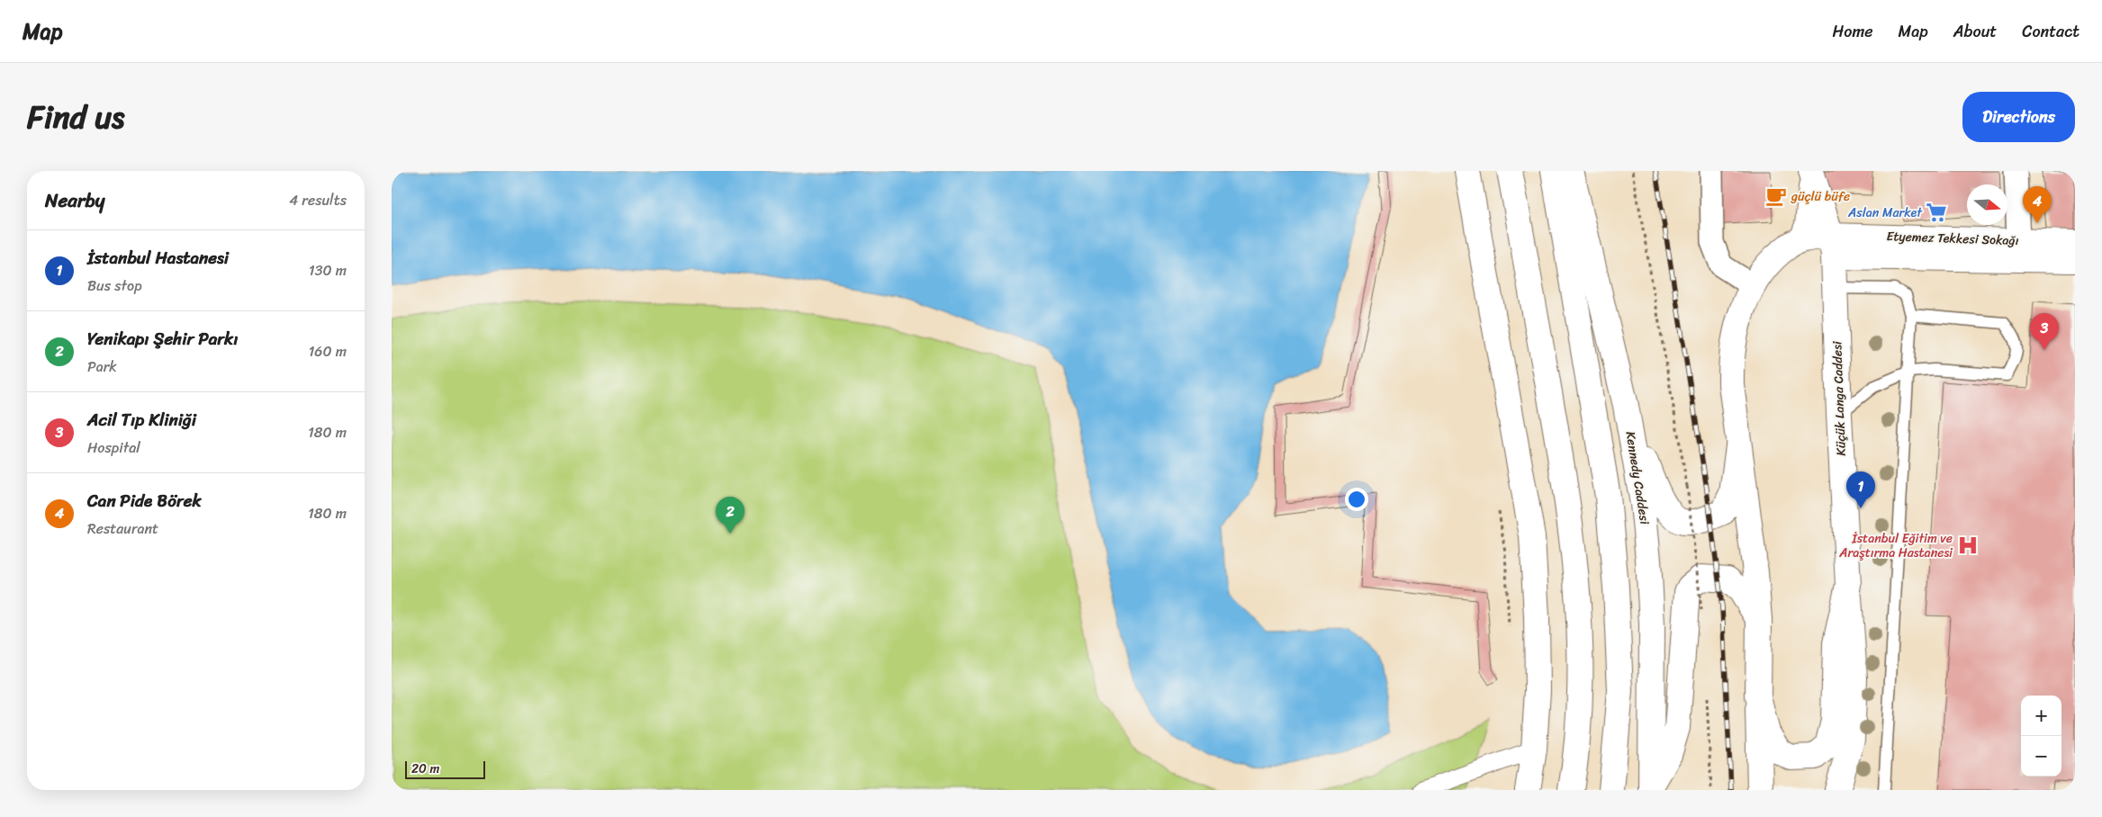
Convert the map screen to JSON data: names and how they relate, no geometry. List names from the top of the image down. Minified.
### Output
{"streets":{"main road":["Etyemez Tekkesi Sokağı","Küçük Langa Caddesi","Kennedy Caddesi"]},"crossings":[["Etyemez Tekkesi Sokağı","Küçük Langa Caddesi"]],"places":{"cafe":["güçlü büfe"],"supermarket":["Aslan Market"],"hospital":["İstanbul Eğitim ve Araştırma Hastanesi"]},"scale_bar":"20 m","north":"right","page":{"header":"Map","nav":["Home","Map","About","Contact"],"title":"Find us","buttons":"Directions","heading":["Nearby","4 results"],"pins":["4","3","1","2"],"list":[{"mark":"1","name":"İstanbul Hastanesi","note":"Bus stop","value":"130 m"},{"mark":"2","name":"Yenikapı Şehir Parkı","note":"Park","value":"160 m"},{"mark":"3","name":"Acil Tıp Kliniği","note":"Hospital","value":"180 m"},{"mark":"4","name":"Can Pide Börek","note":"Restaurant","value":"180 m"}],"map_buttons":["+","−"],"scale":"20 m"}}
